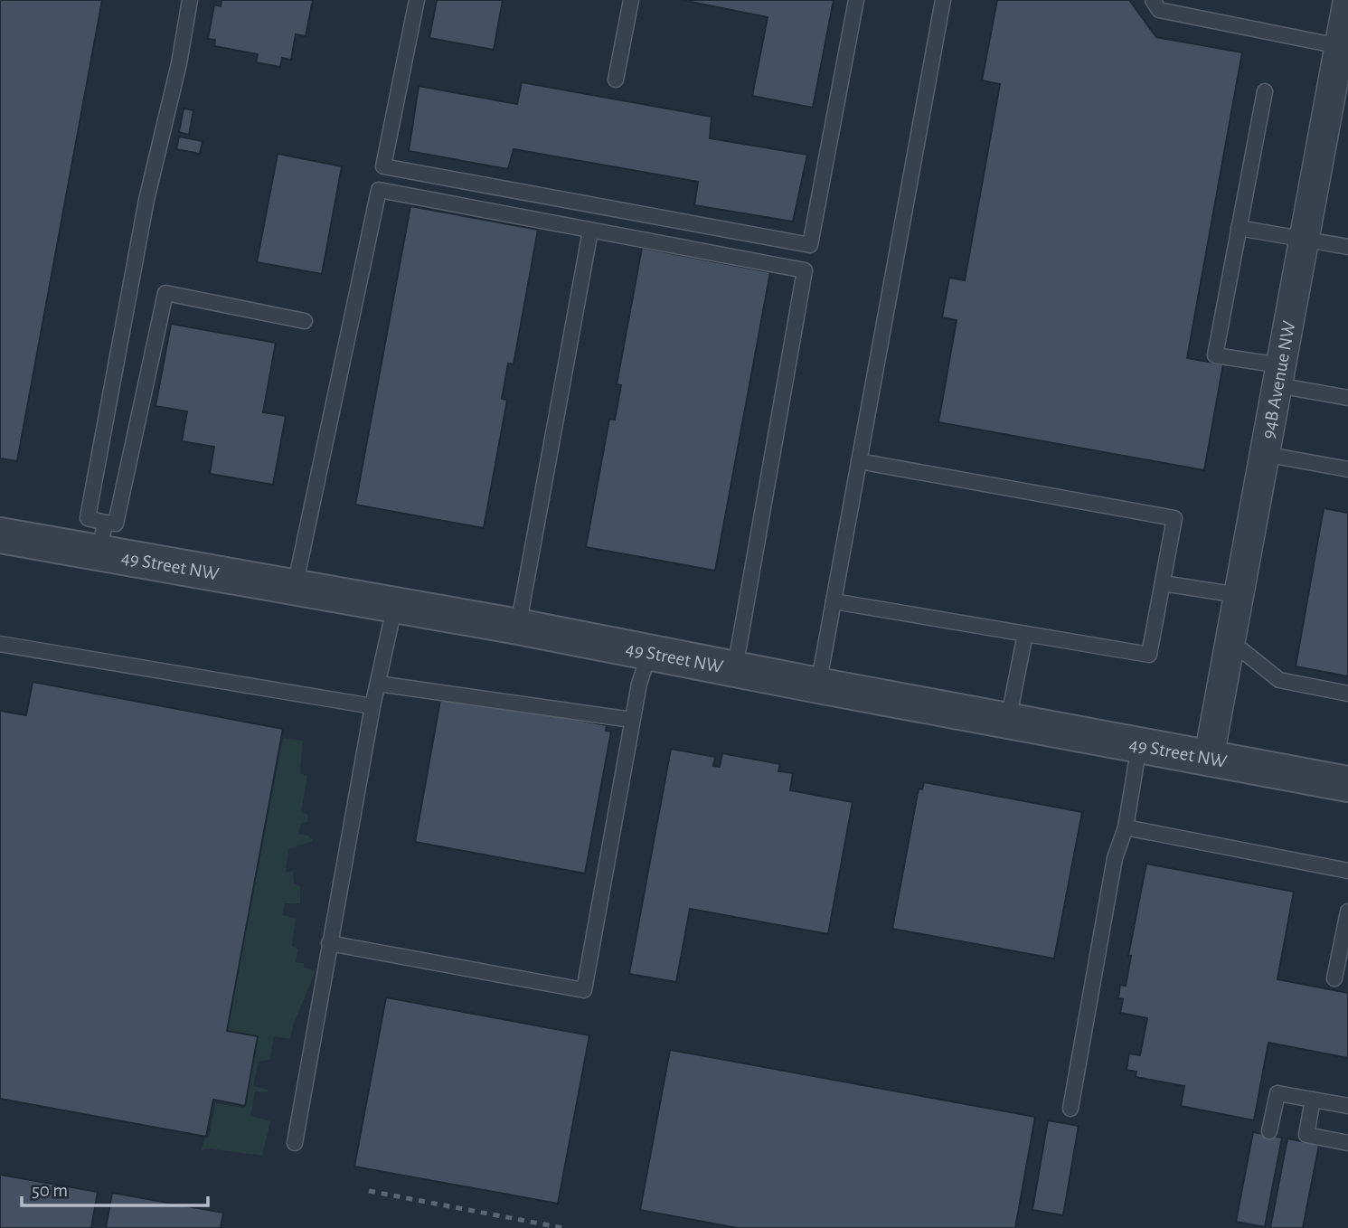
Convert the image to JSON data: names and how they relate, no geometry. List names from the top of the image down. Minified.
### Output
{"streets":{"street":["94B Avenue NW","49 Street NW"]},"crossings":[["94B Avenue NW","49 Street NW"]],"scale_bar":"50 m"}
